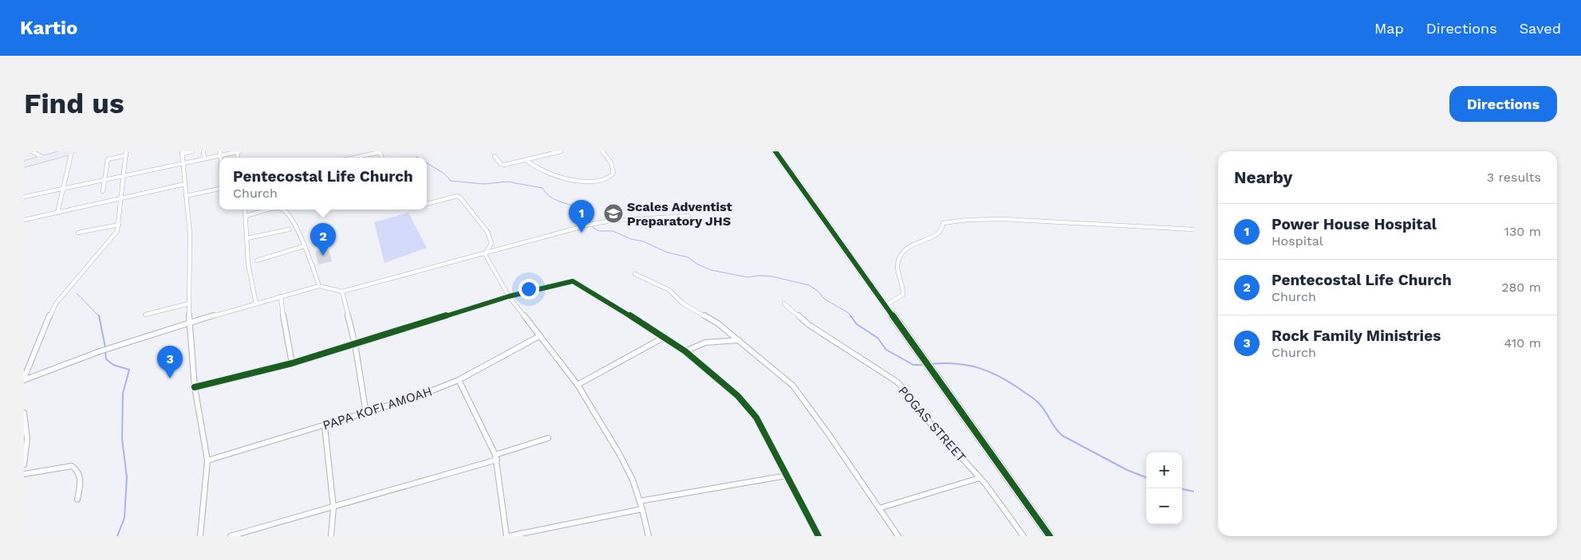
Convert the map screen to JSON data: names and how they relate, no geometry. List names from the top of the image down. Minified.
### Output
{"streets":{"street":["PAPA KOFI AMOAH","POGAS STREET"]},"places":{"school or university":["Scales Adventist Preparatory JHS"]},"page":{"header":"Kartio","nav":["Map","Directions","Saved"],"buttons":"Directions","title":"Find us","heading":["Nearby","3 results"],"popup":["Pentecostal Life Church","Church"],"pins":["1","2","3"],"list":[{"mark":"1","name":"Power House Hospital","note":"Hospital","value":"130 m"},{"mark":"2","name":"Pentecostal Life Church","note":"Church","value":"280 m"},{"mark":"3","name":"Rock Family Ministries","note":"Church","value":"410 m"}],"map_buttons":["+","−"]}}
